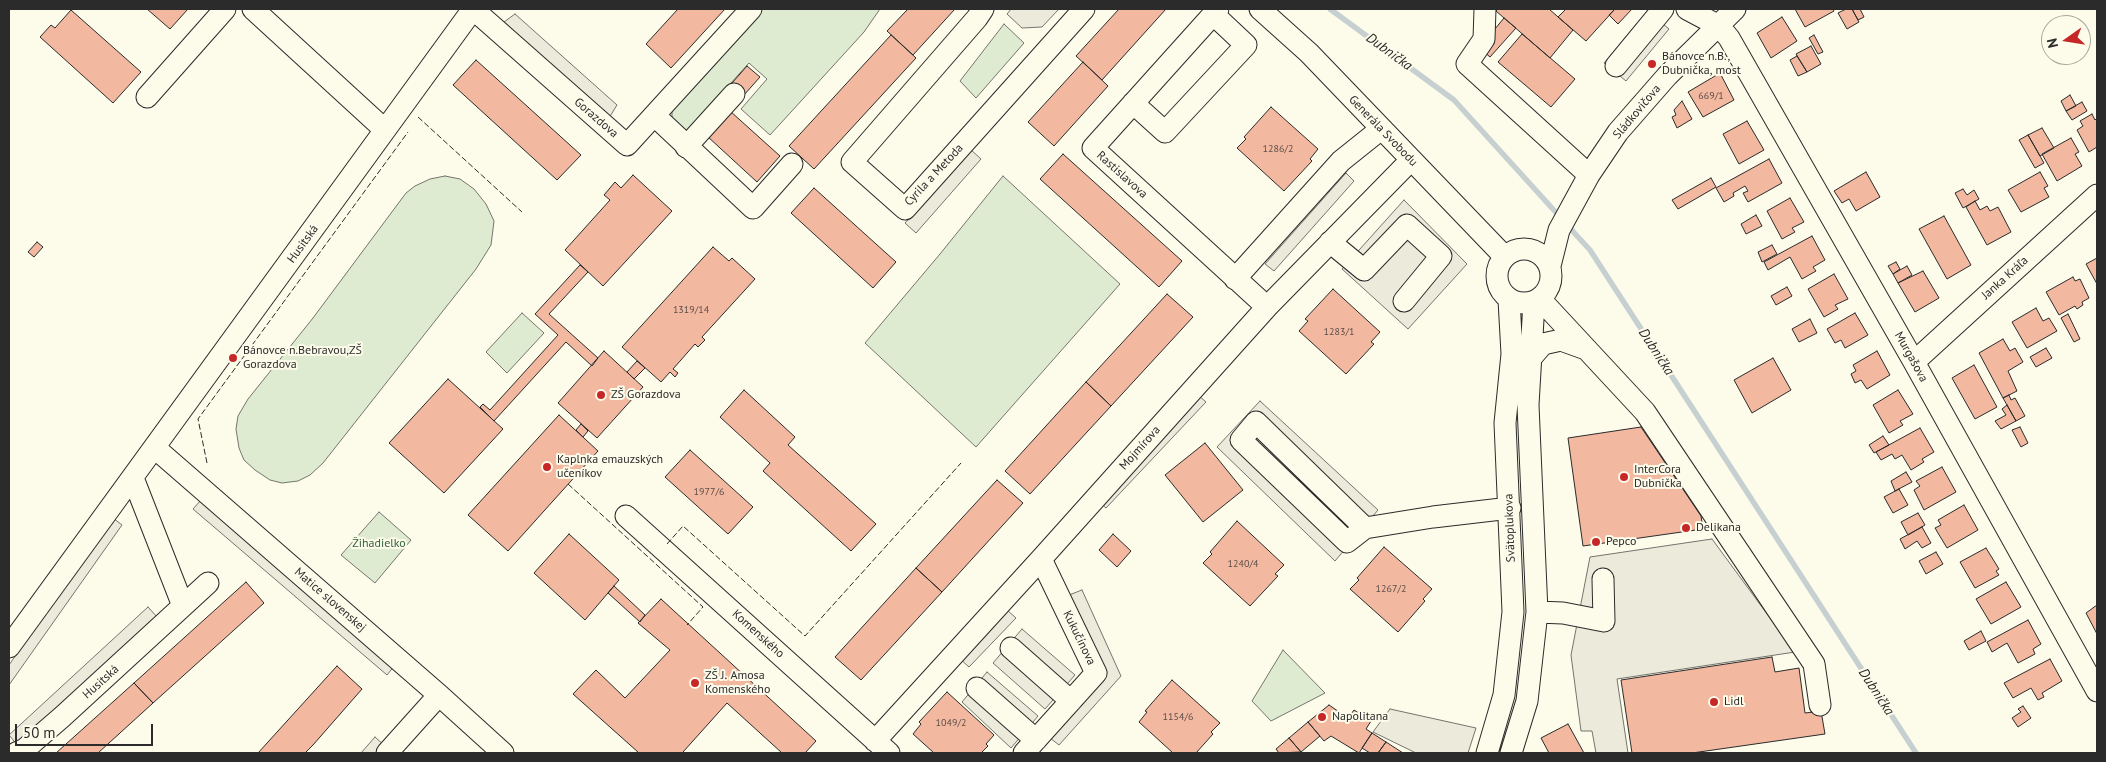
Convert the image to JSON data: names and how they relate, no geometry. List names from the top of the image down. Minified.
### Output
{"streets":{"street":["Sládkovičova","Gorazdova","Generála Svobodu","Cyrila a Metoda","Rastislavova","Husitská","Janka Kráľa","Murgašova","Mojmírova","Svätoplukova","Matice slovenskej","Komenského","Kukučínova"]},"crossings":[["Sládkovičova","Generála Svobodu"],["Sládkovičova","Murgašova"],["Sládkovičova","Svätoplukova"],["Gorazdova","Husitská"],["Generála Svobodu","Mojmírova"],["Generála Svobodu","Svätoplukova"],["Rastislavova","Mojmírova"],["Husitská","Matice slovenskej"],["Janka Kráľa","Murgašova"],["Mojmírova","Komenského"],["Mojmírova","Kukučínova"]],"water":["Dubnička"],"parks":["Žihadielko"],"places":["Bánovce n.B., Dubnička, most","Bánovce n.Bebravou,ZŠ Gorazdova","ZŠ Gorazdova","Kaplnka emauzských učeníkov","InterCora Dubnička","Delikana","Pepco","ZŠ J. Amosa Komenského","Lidl","Napolitana"],"house_numbers":["669/1","1286/2","1319/14","1283/1","1977/6","1240/4","1267/2","1154/6","1049/2"],"scale_bar":"50 m","north":"left"}
